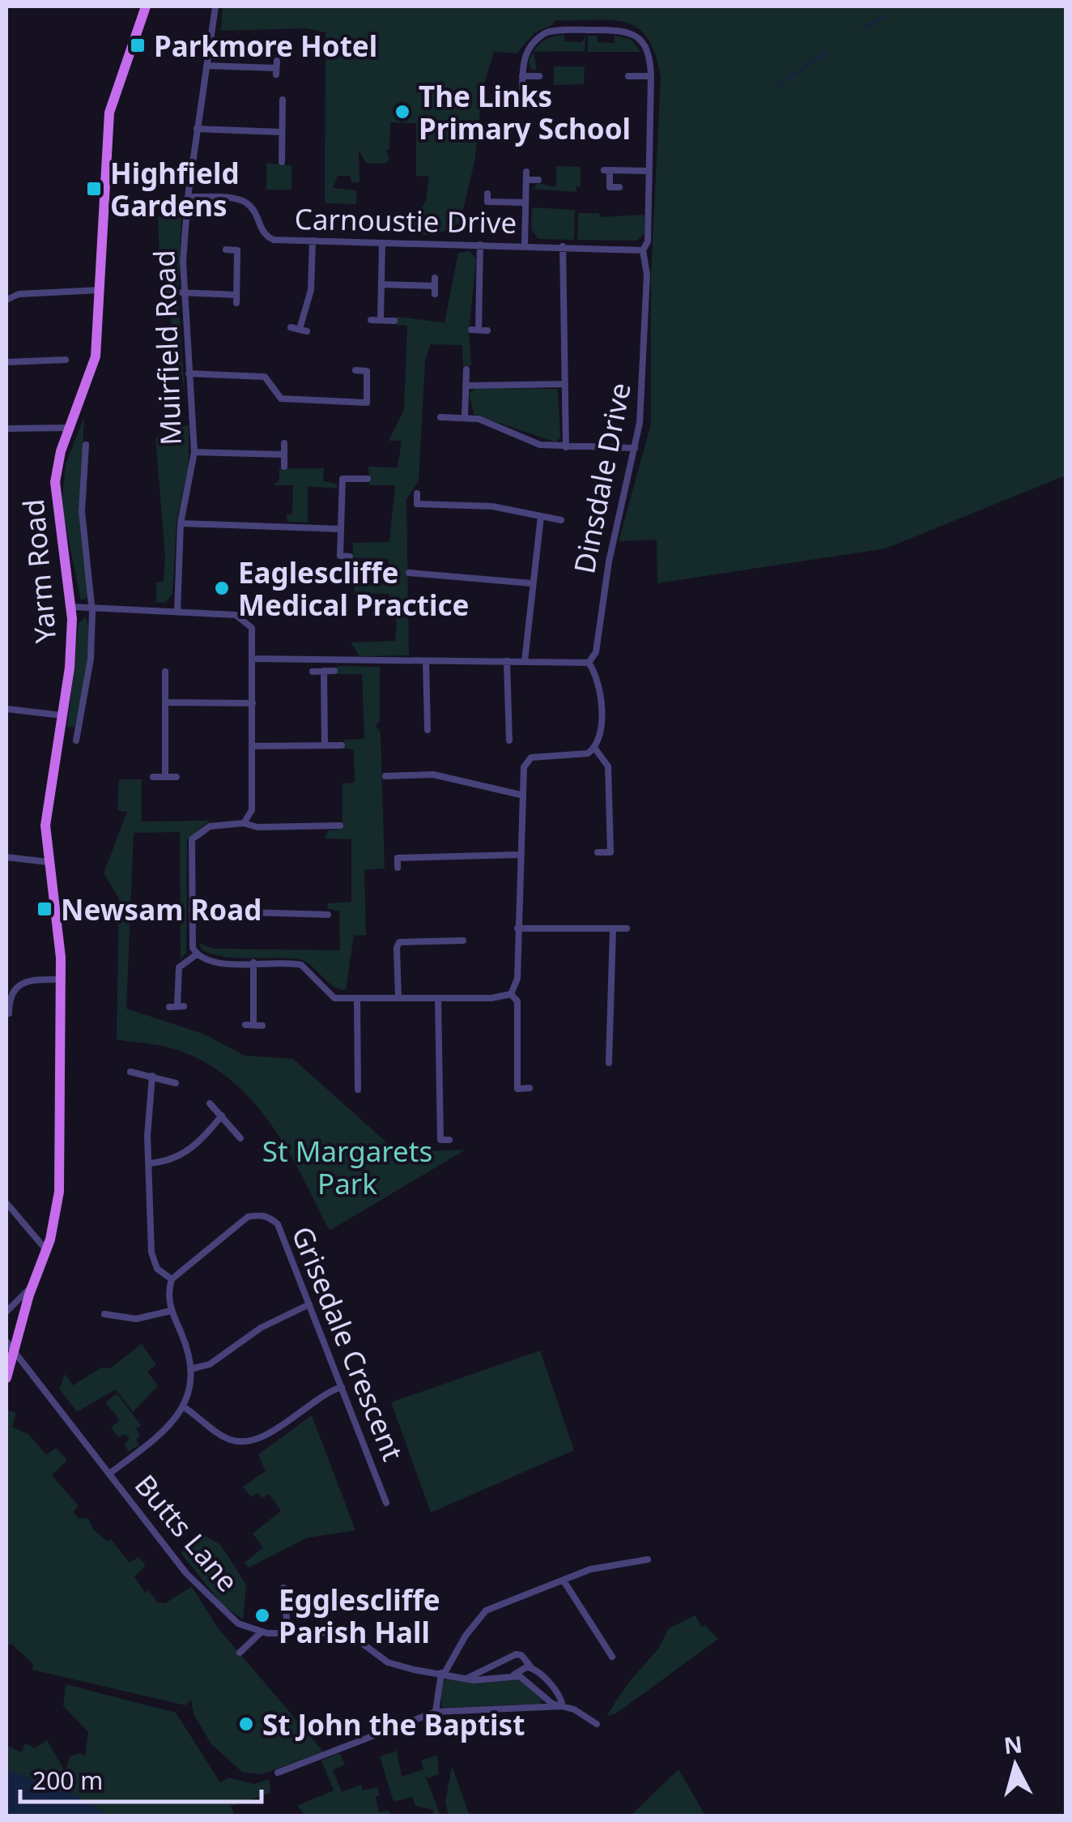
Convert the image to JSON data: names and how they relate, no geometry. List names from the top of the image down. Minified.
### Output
{"streets":{"main road":["Yarm Road"],"street":["Carnoustie Drive","Muirfield Road","Dinsdale Drive","Grisedale Crescent","Butts Lane"]},"crossings":[["Carnoustie Drive","Muirfield Road"],["Carnoustie Drive","Dinsdale Drive"],["Yarm Road","Butts Lane"]],"parks":["St Margarets Park"],"places":{"transit":["Parkmore Hotel","Highfield Gardens","Newsam Road"],"other":["The Links Primary School","Eaglescliffe Medical Practice","Egglescliffe Parish Hall","St John the Baptist"]},"scale_bar":"200 m","north":"top"}
